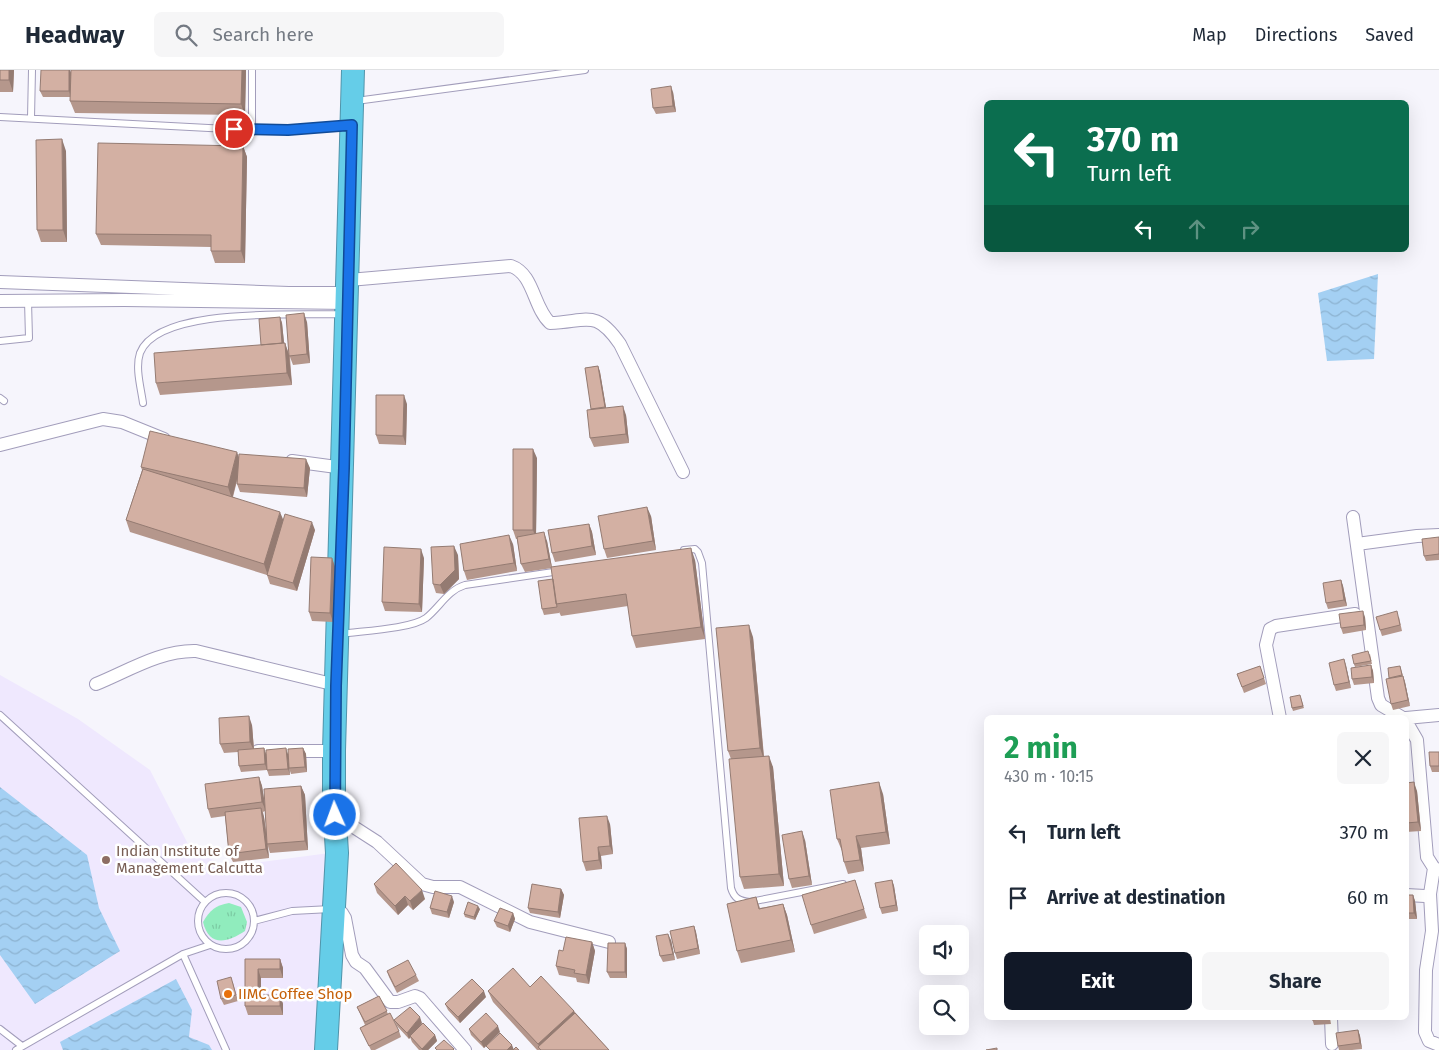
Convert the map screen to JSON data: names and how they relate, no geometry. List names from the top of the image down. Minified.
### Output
{"places":["Indian Institute of Management Calcutta","IIMC Coffee Shop"],"page":{"header":"Headway","search":"Search here","nav":["Map","Directions","Saved"],"turn":["370 m","Turn left"],"heading":["2 min","430 m · 10:15"],"list":[{"name":"Turn left","value":"370 m"},{"name":"Arrive at destination","value":"60 m"}],"buttons":["Exit","Share"]}}
